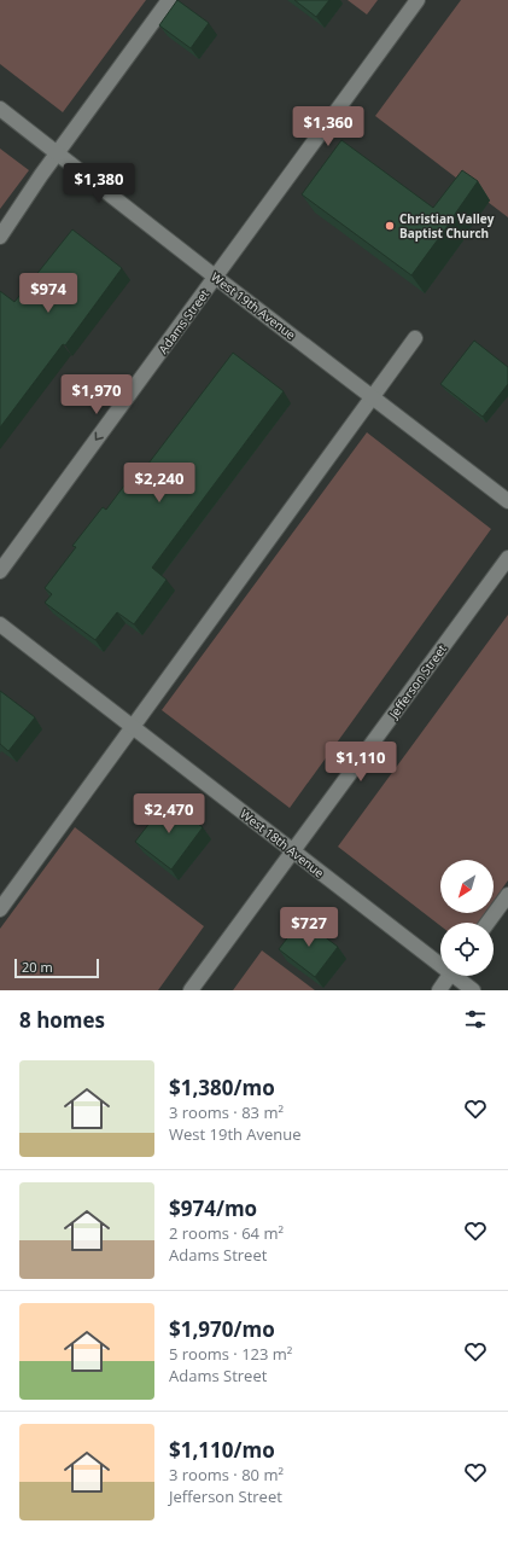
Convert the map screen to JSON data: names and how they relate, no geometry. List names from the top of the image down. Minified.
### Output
{"streets":{"street":["West 19th Avenue","Adams Street","Jefferson Street","West 18th Avenue"]},"crossings":[["West 19th Avenue","Adams Street"],["Jefferson Street","West 18th Avenue"]],"one_way":["Adams Street"],"places":["Christian Valley Baptist Church"],"scale_bar":"20 m","north":"bottom left","page":{"price":["$1,360","$1,380","$974","$1,970","$2,240","$1,110","$2,470","$727"],"scale":"20 m","heading":"8 homes","list":[{"name":"$1,380/mo","note":"3 rooms · 83 m² · West 19th Avenue"},{"name":"$974/mo","note":"2 rooms · 64 m² · Adams Street"},{"name":"$1,970/mo","note":"5 rooms · 123 m² · Adams Street"},{"name":"$1,110/mo","note":"3 rooms · 80 m² · Jefferson Street"}]}}
